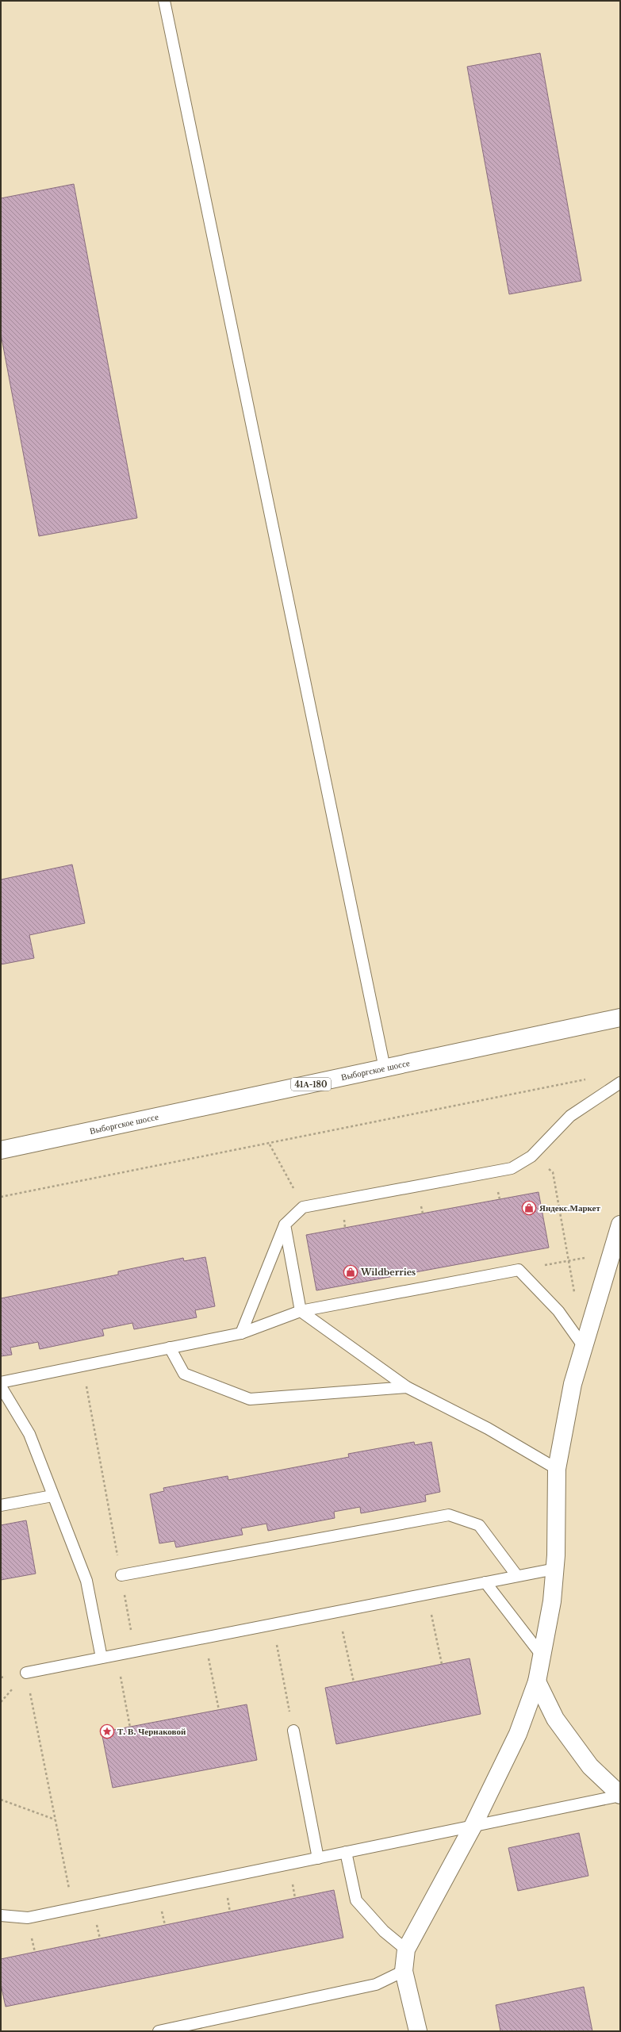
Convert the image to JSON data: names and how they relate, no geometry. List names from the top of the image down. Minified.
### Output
{"streets":{"street":["Выборгское шоссе","41А-180"]},"places":{"shop":["Яндекс.Маркет","Wildberries"],"place":["Т. В. Чернаковой"]}}
